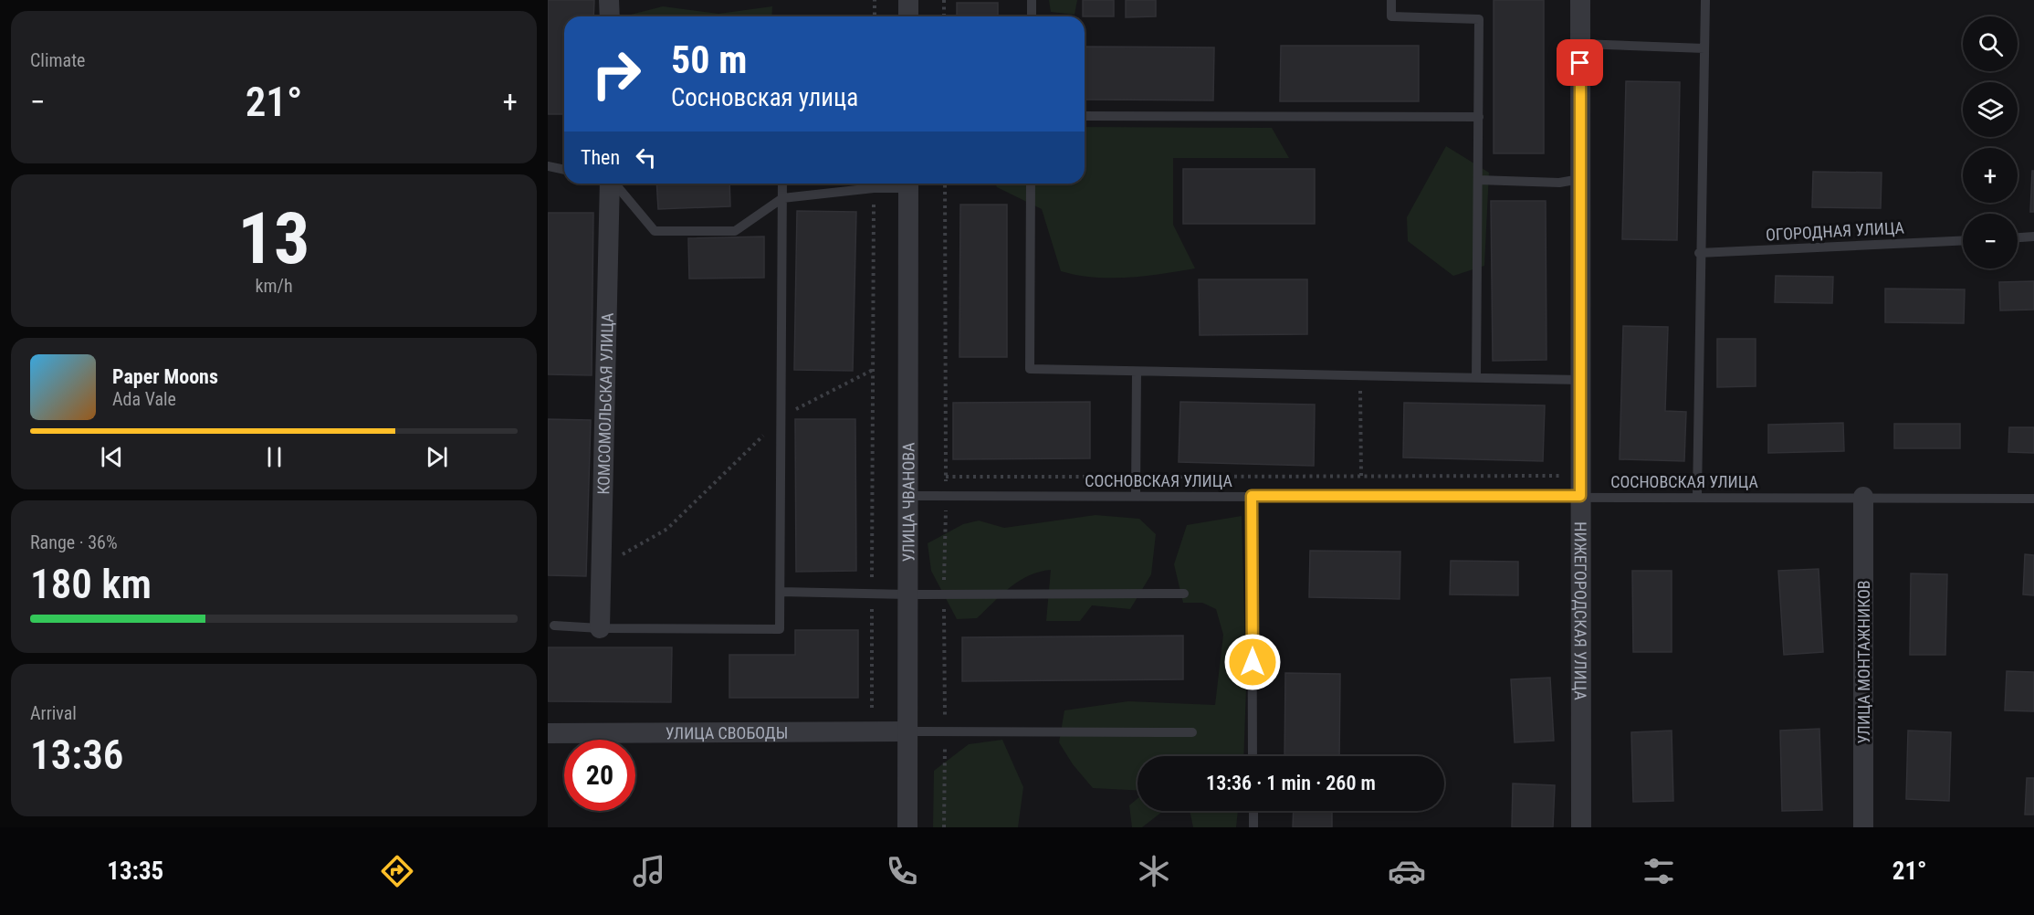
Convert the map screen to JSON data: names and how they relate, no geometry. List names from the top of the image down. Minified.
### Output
{"streets":{"street":["КОМСОМОЛЬСКАЯ УЛИЦА","УЛИЦА ЧВАНОВА","НИЖЕГОРОДСКАЯ УЛИЦА","УЛИЦА МОНТАЖНИКОВ","УЛИЦА СВОБОДЫ"],"lane":["ОГОРОДНАЯ УЛИЦА","СОСНОВСКАЯ УЛИЦА"]},"crossings":[["СОСНОВСКАЯ УЛИЦА","УЛИЦА ЧВАНОВА"],["СОСНОВСКАЯ УЛИЦА","НИЖЕГОРОДСКАЯ УЛИЦА"],["СОСНОВСКАЯ УЛИЦА","УЛИЦА МОНТАЖНИКОВ"],["УЛИЦА ЧВАНОВА","УЛИЦА СВОБОДЫ"]],"page":{"tile":["Climate",["13","km/h"],["Range · 36%","180 km"],["Arrival","13:36"]],"map_buttons":["+","−"],"turn":["50 m","Сосновская улица"],"heat":["−","21°","+"],"then":"Then","song":["Paper Moons","Ada Vale"],"limit":"20","trip":"13:36 · 1 min · 260 m","tabs":["13:35","21°"]}}
